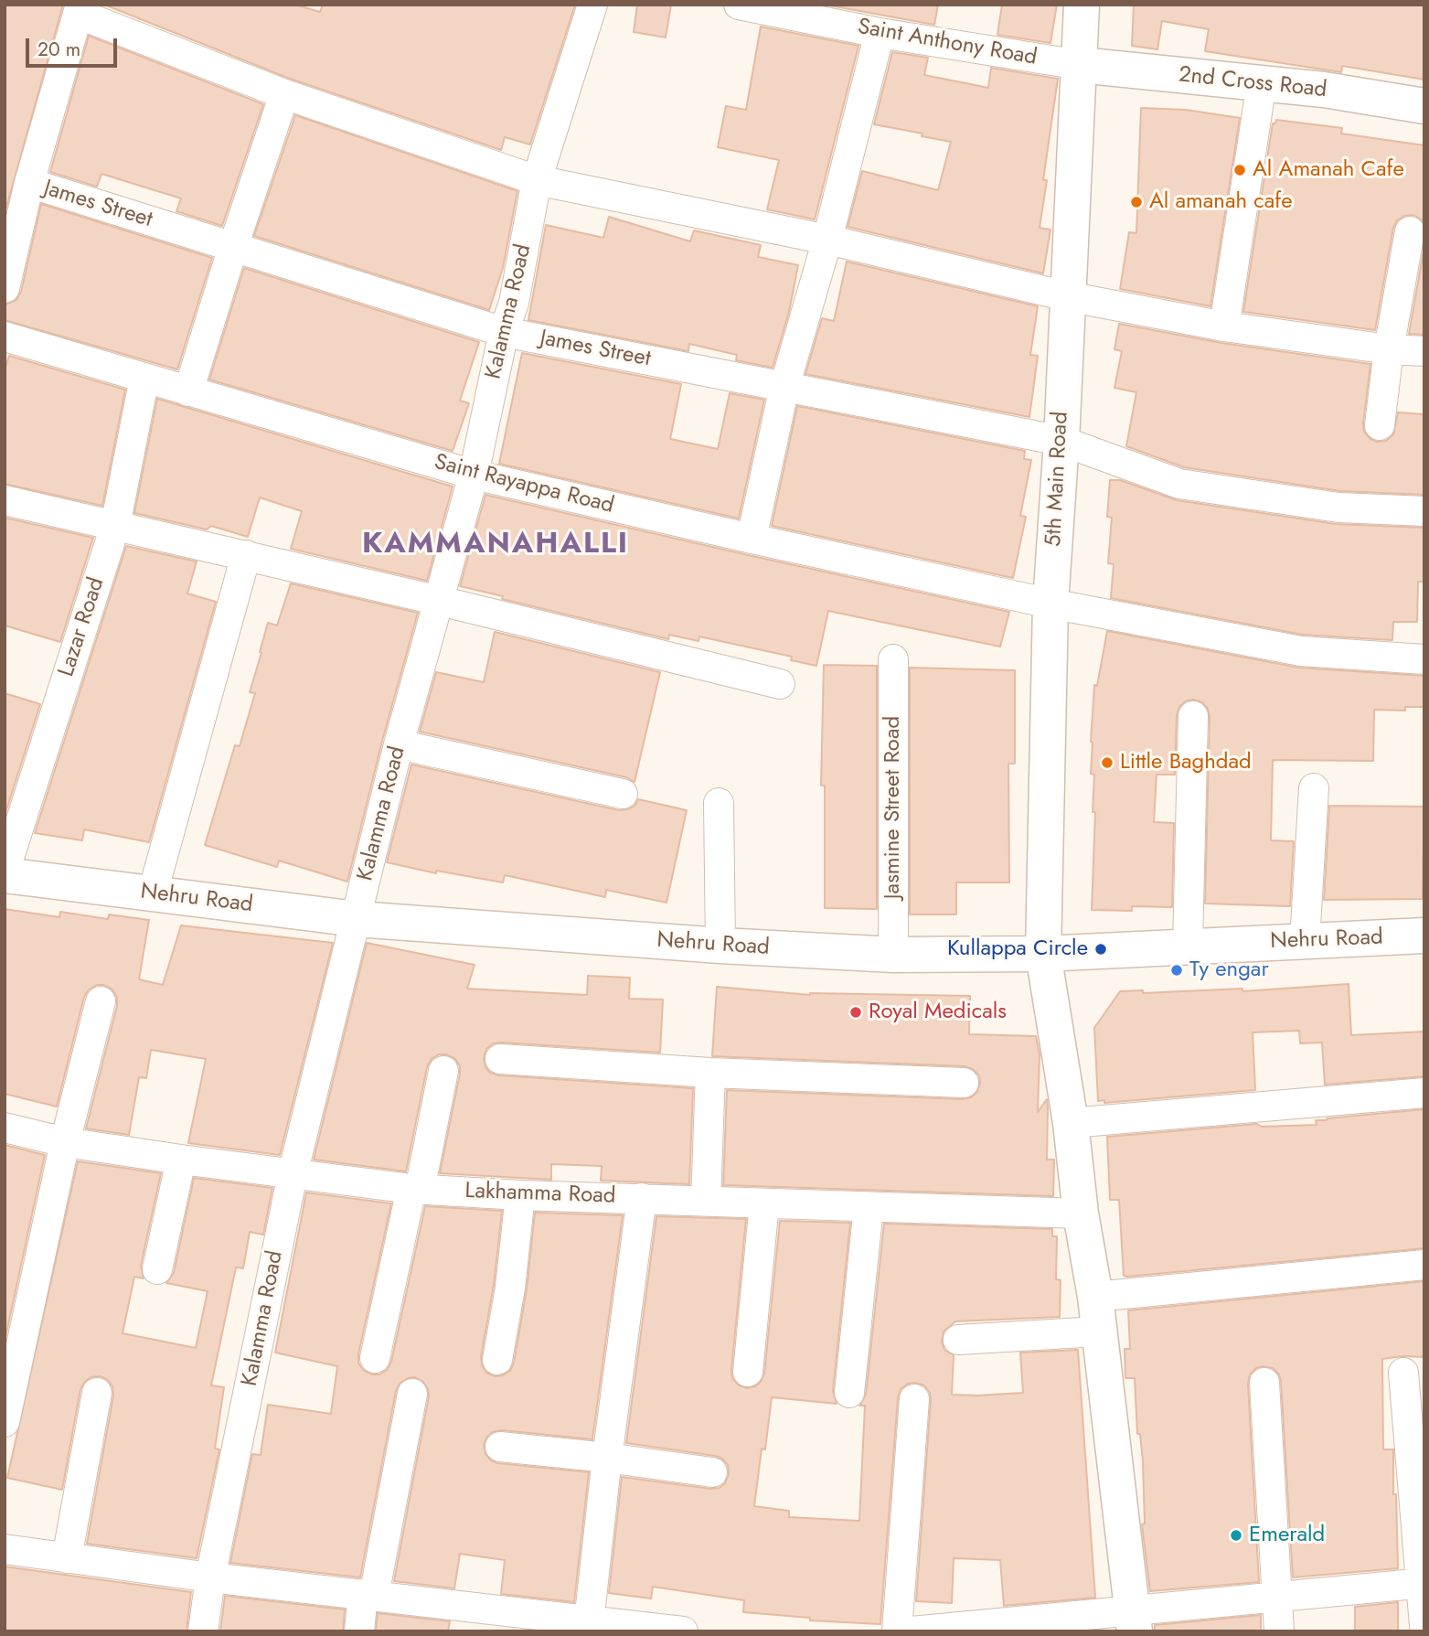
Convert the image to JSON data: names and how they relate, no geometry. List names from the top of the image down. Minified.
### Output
{"streets":{"street":["Saint Anthony Road","2nd Cross Road","James Street","Kalamma Road","5th Main Road","Saint Rayappa Road","Lazar Road","Jasmine Street Road","Nehru Road","Lakhamma Road"]},"crossings":[["Saint Anthony Road","2nd Cross Road"],["Saint Anthony Road","5th Main Road"],["2nd Cross Road","5th Main Road"],["James Street","Kalamma Road"],["James Street","5th Main Road"],["Kalamma Road","Saint Rayappa Road"],["Kalamma Road","Nehru Road"],["Kalamma Road","Lakhamma Road"],["5th Main Road","Saint Rayappa Road"],["5th Main Road","Nehru Road"],["5th Main Road","Lakhamma Road"],["Saint Rayappa Road","Lazar Road"],["Lazar Road","Nehru Road"],["Jasmine Street Road","Nehru Road"]],"districts":["KAMMANAHALLI"],"places":["Al Amanah Cafe","Al amanah cafe","Little Baghdad","Kullappa Circle","Ty engar","Royal Medicals","Emerald"],"scale_bar":"20 m"}
